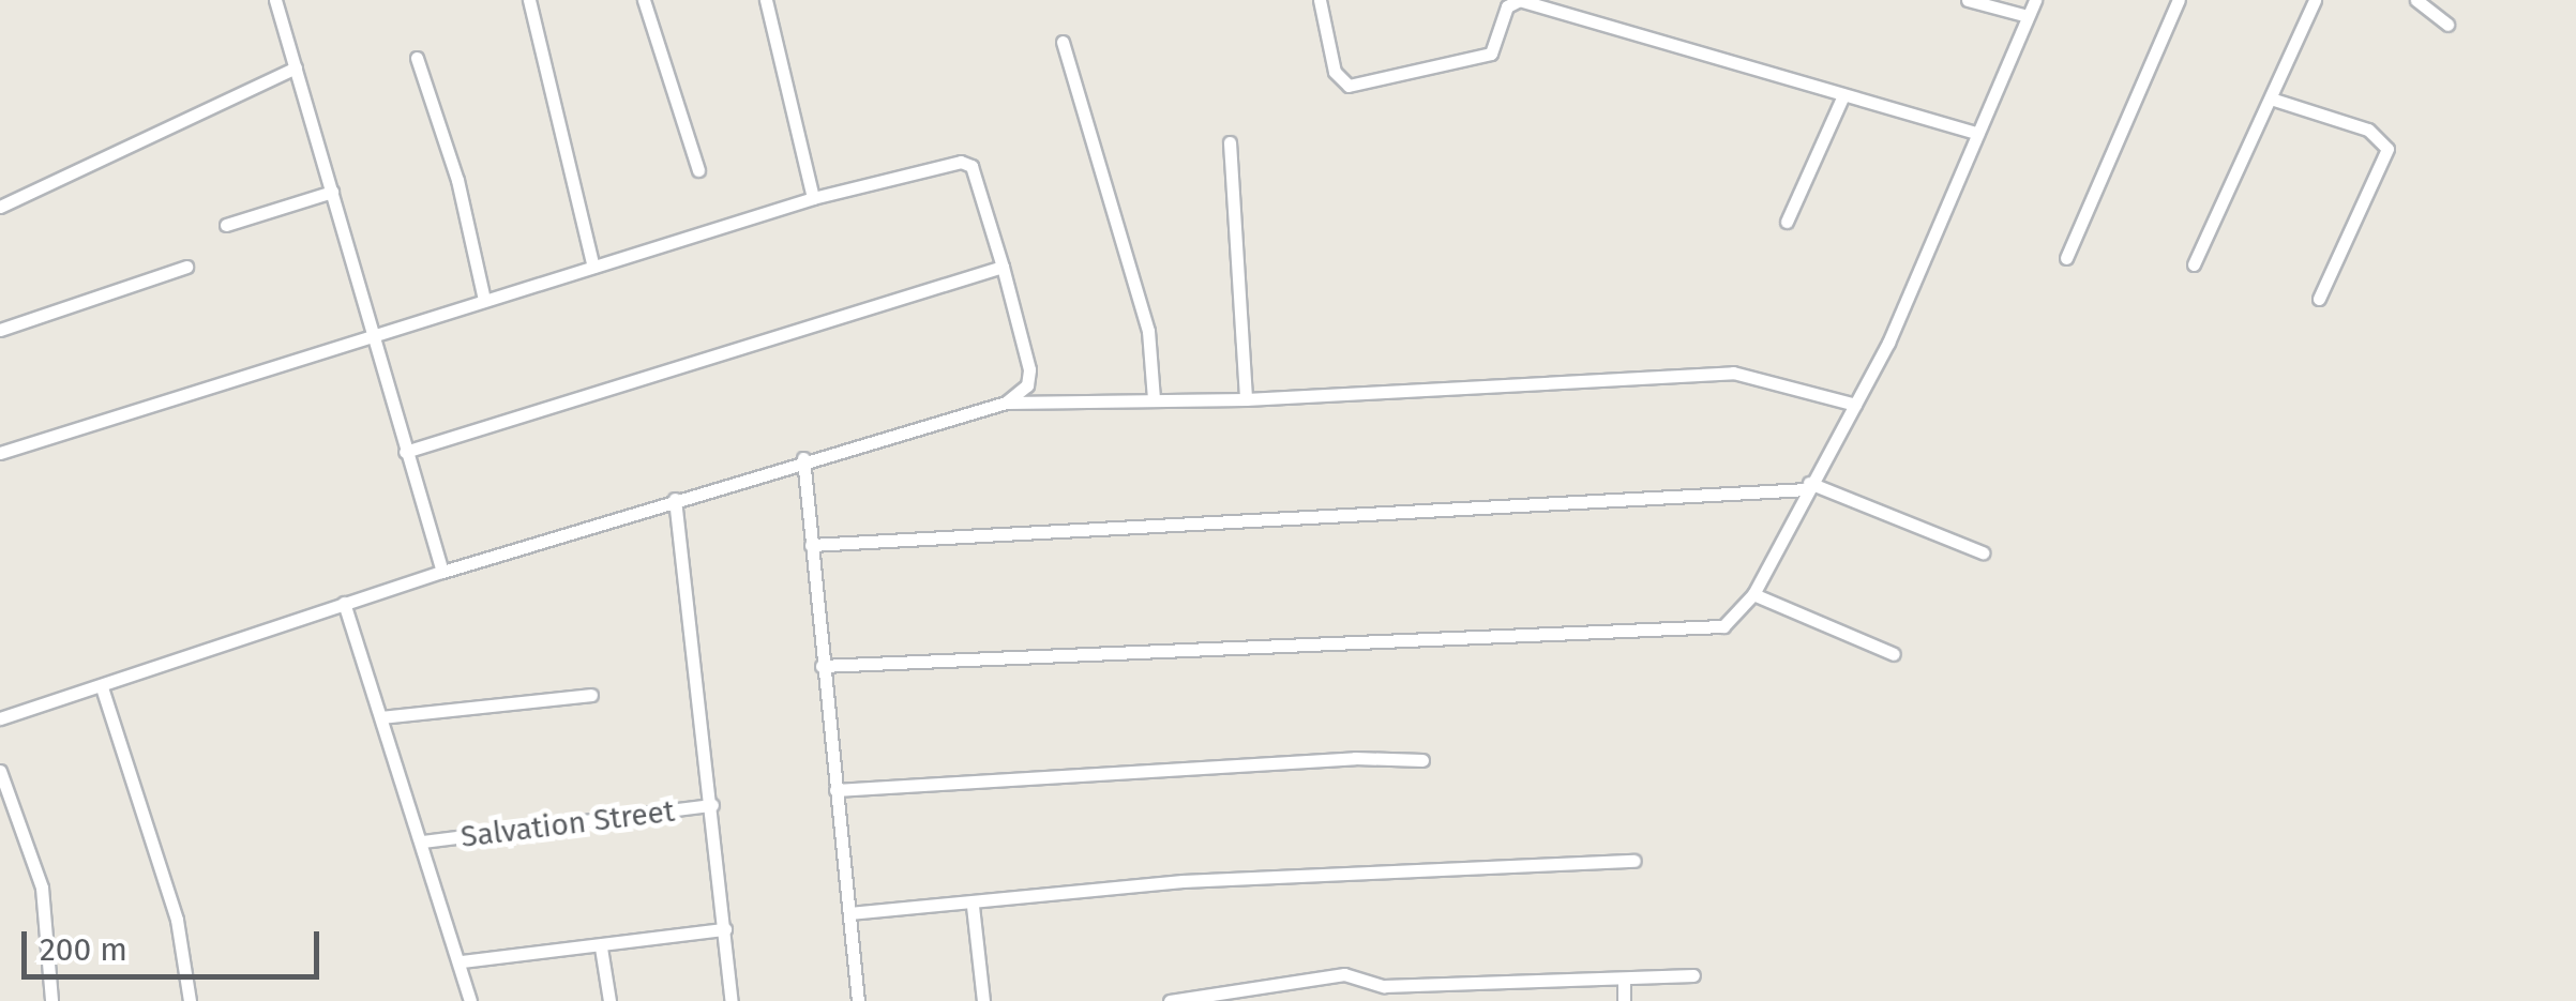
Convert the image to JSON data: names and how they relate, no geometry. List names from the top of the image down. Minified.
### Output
{"streets":{"street":["Salvation Street"]},"scale_bar":"200 m"}
